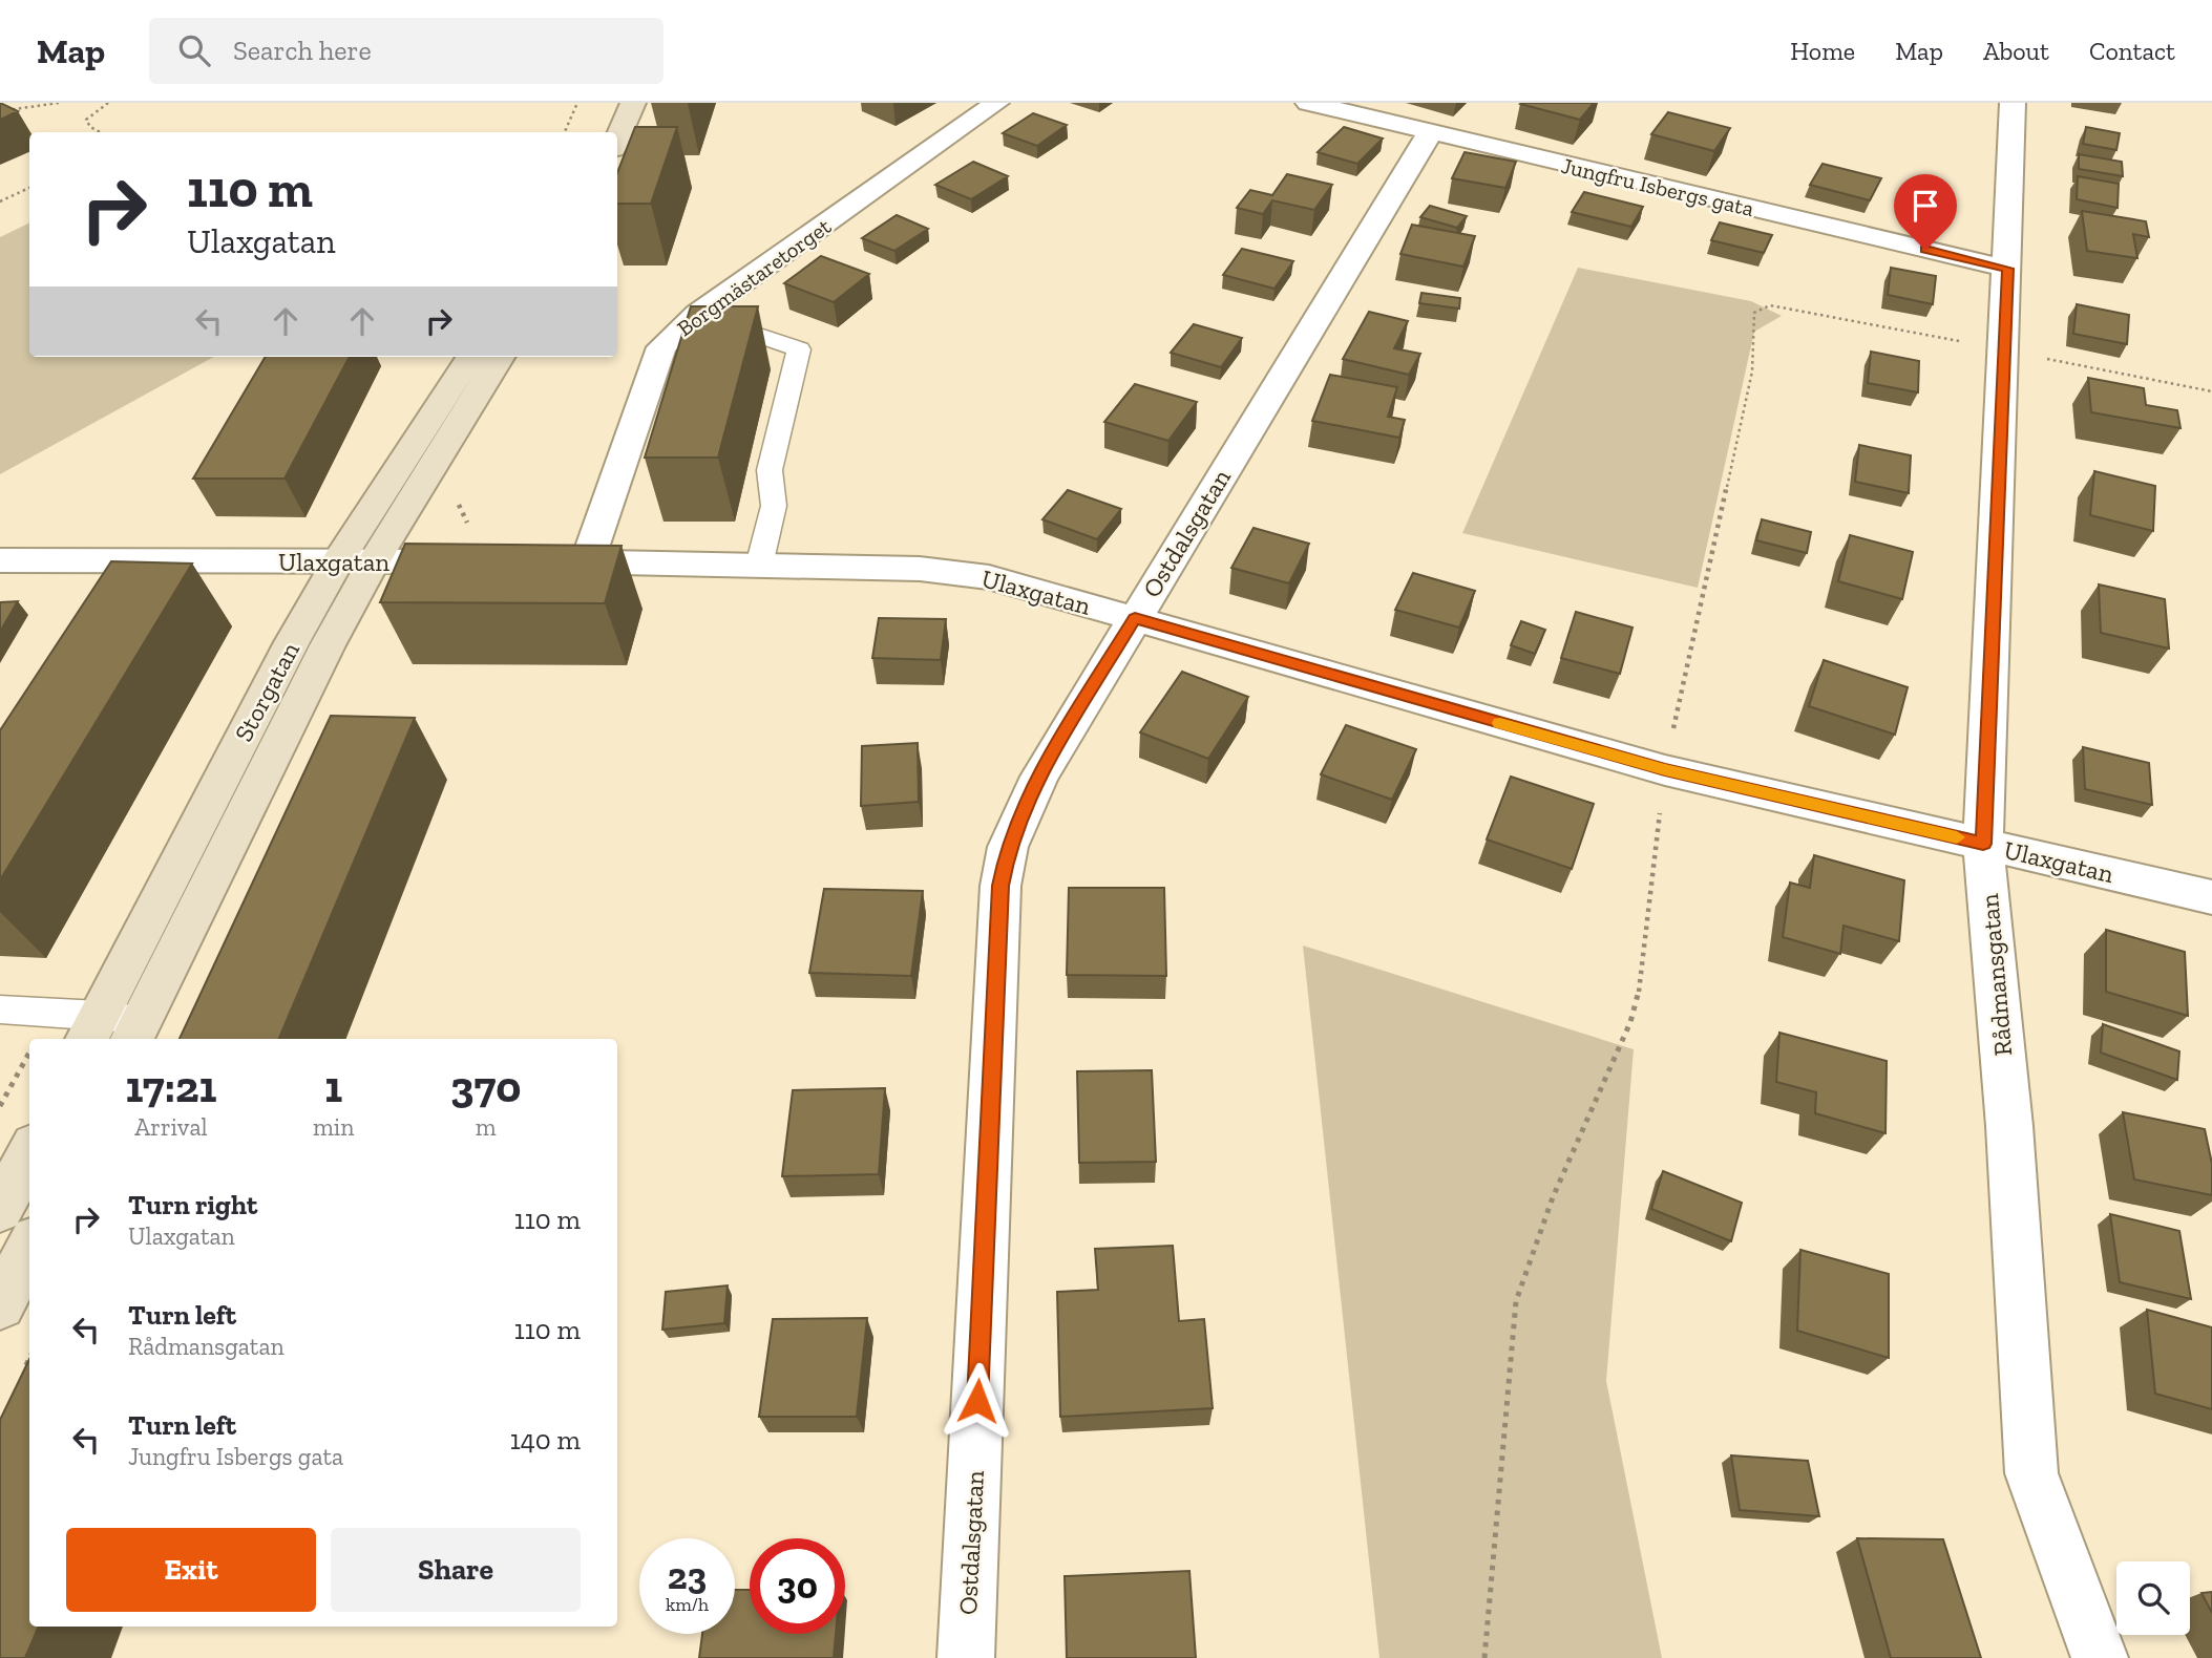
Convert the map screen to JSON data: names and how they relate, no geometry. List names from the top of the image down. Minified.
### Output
{"streets":{"main road":["Storgatan"],"street":["Jungfru Isbergs gata","Borgmästaretorget","Ostdalsgatan","Ulaxgatan","Rådmansgatan"]},"crossings":[["Jungfru Isbergs gata","Ostdalsgatan"],["Jungfru Isbergs gata","Rådmansgatan"],["Borgmästaretorget","Ulaxgatan"],["Ostdalsgatan","Ulaxgatan"],["Ulaxgatan","Storgatan"],["Ulaxgatan","Rådmansgatan"]],"page":{"header":"Map","search":"Search here","nav":["Home","Map","About","Contact"],"turn":["110 m","Ulaxgatan"],"eta":["17:21","Arrival","1","min","370","m"],"list":[{"name":"Turn right","note":"Ulaxgatan","value":"110 m"},{"name":"Turn left","note":"Rådmansgatan","value":"110 m"},{"name":"Turn left","note":"Jungfru Isbergs gata","value":"140 m"}],"buttons":["Exit","Share"],"speed":"23 km/h","limit":"30"}}
